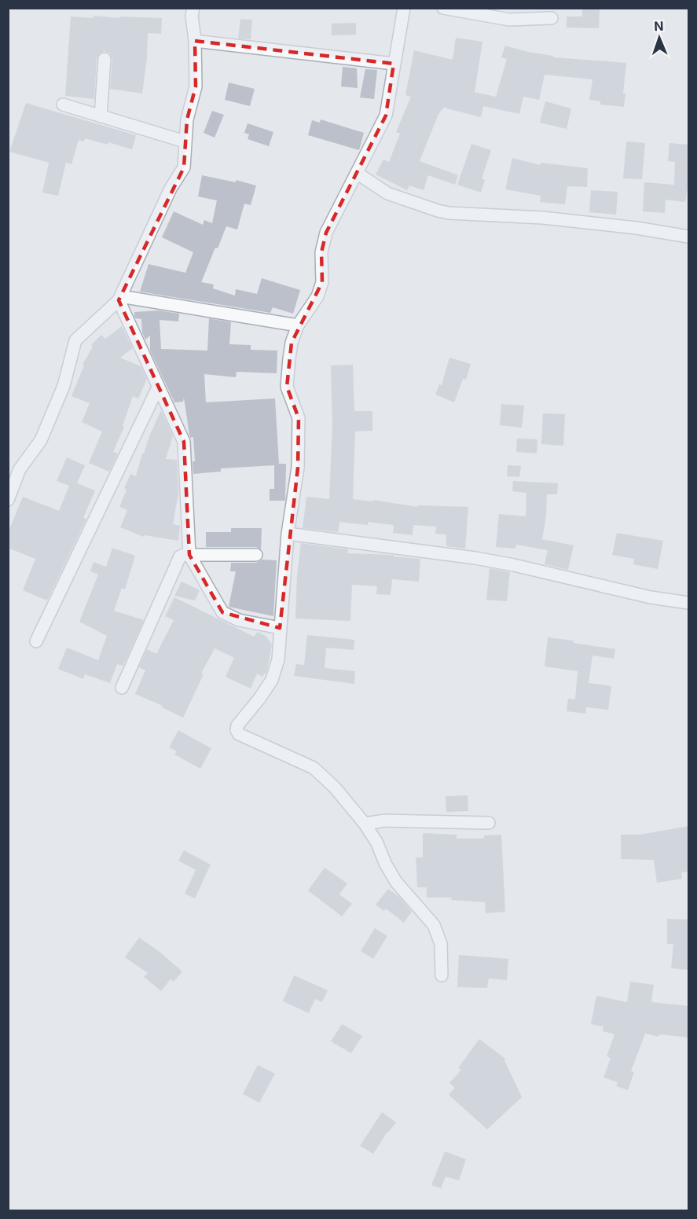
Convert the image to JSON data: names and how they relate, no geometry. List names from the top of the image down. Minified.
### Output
{"north":"top"}
